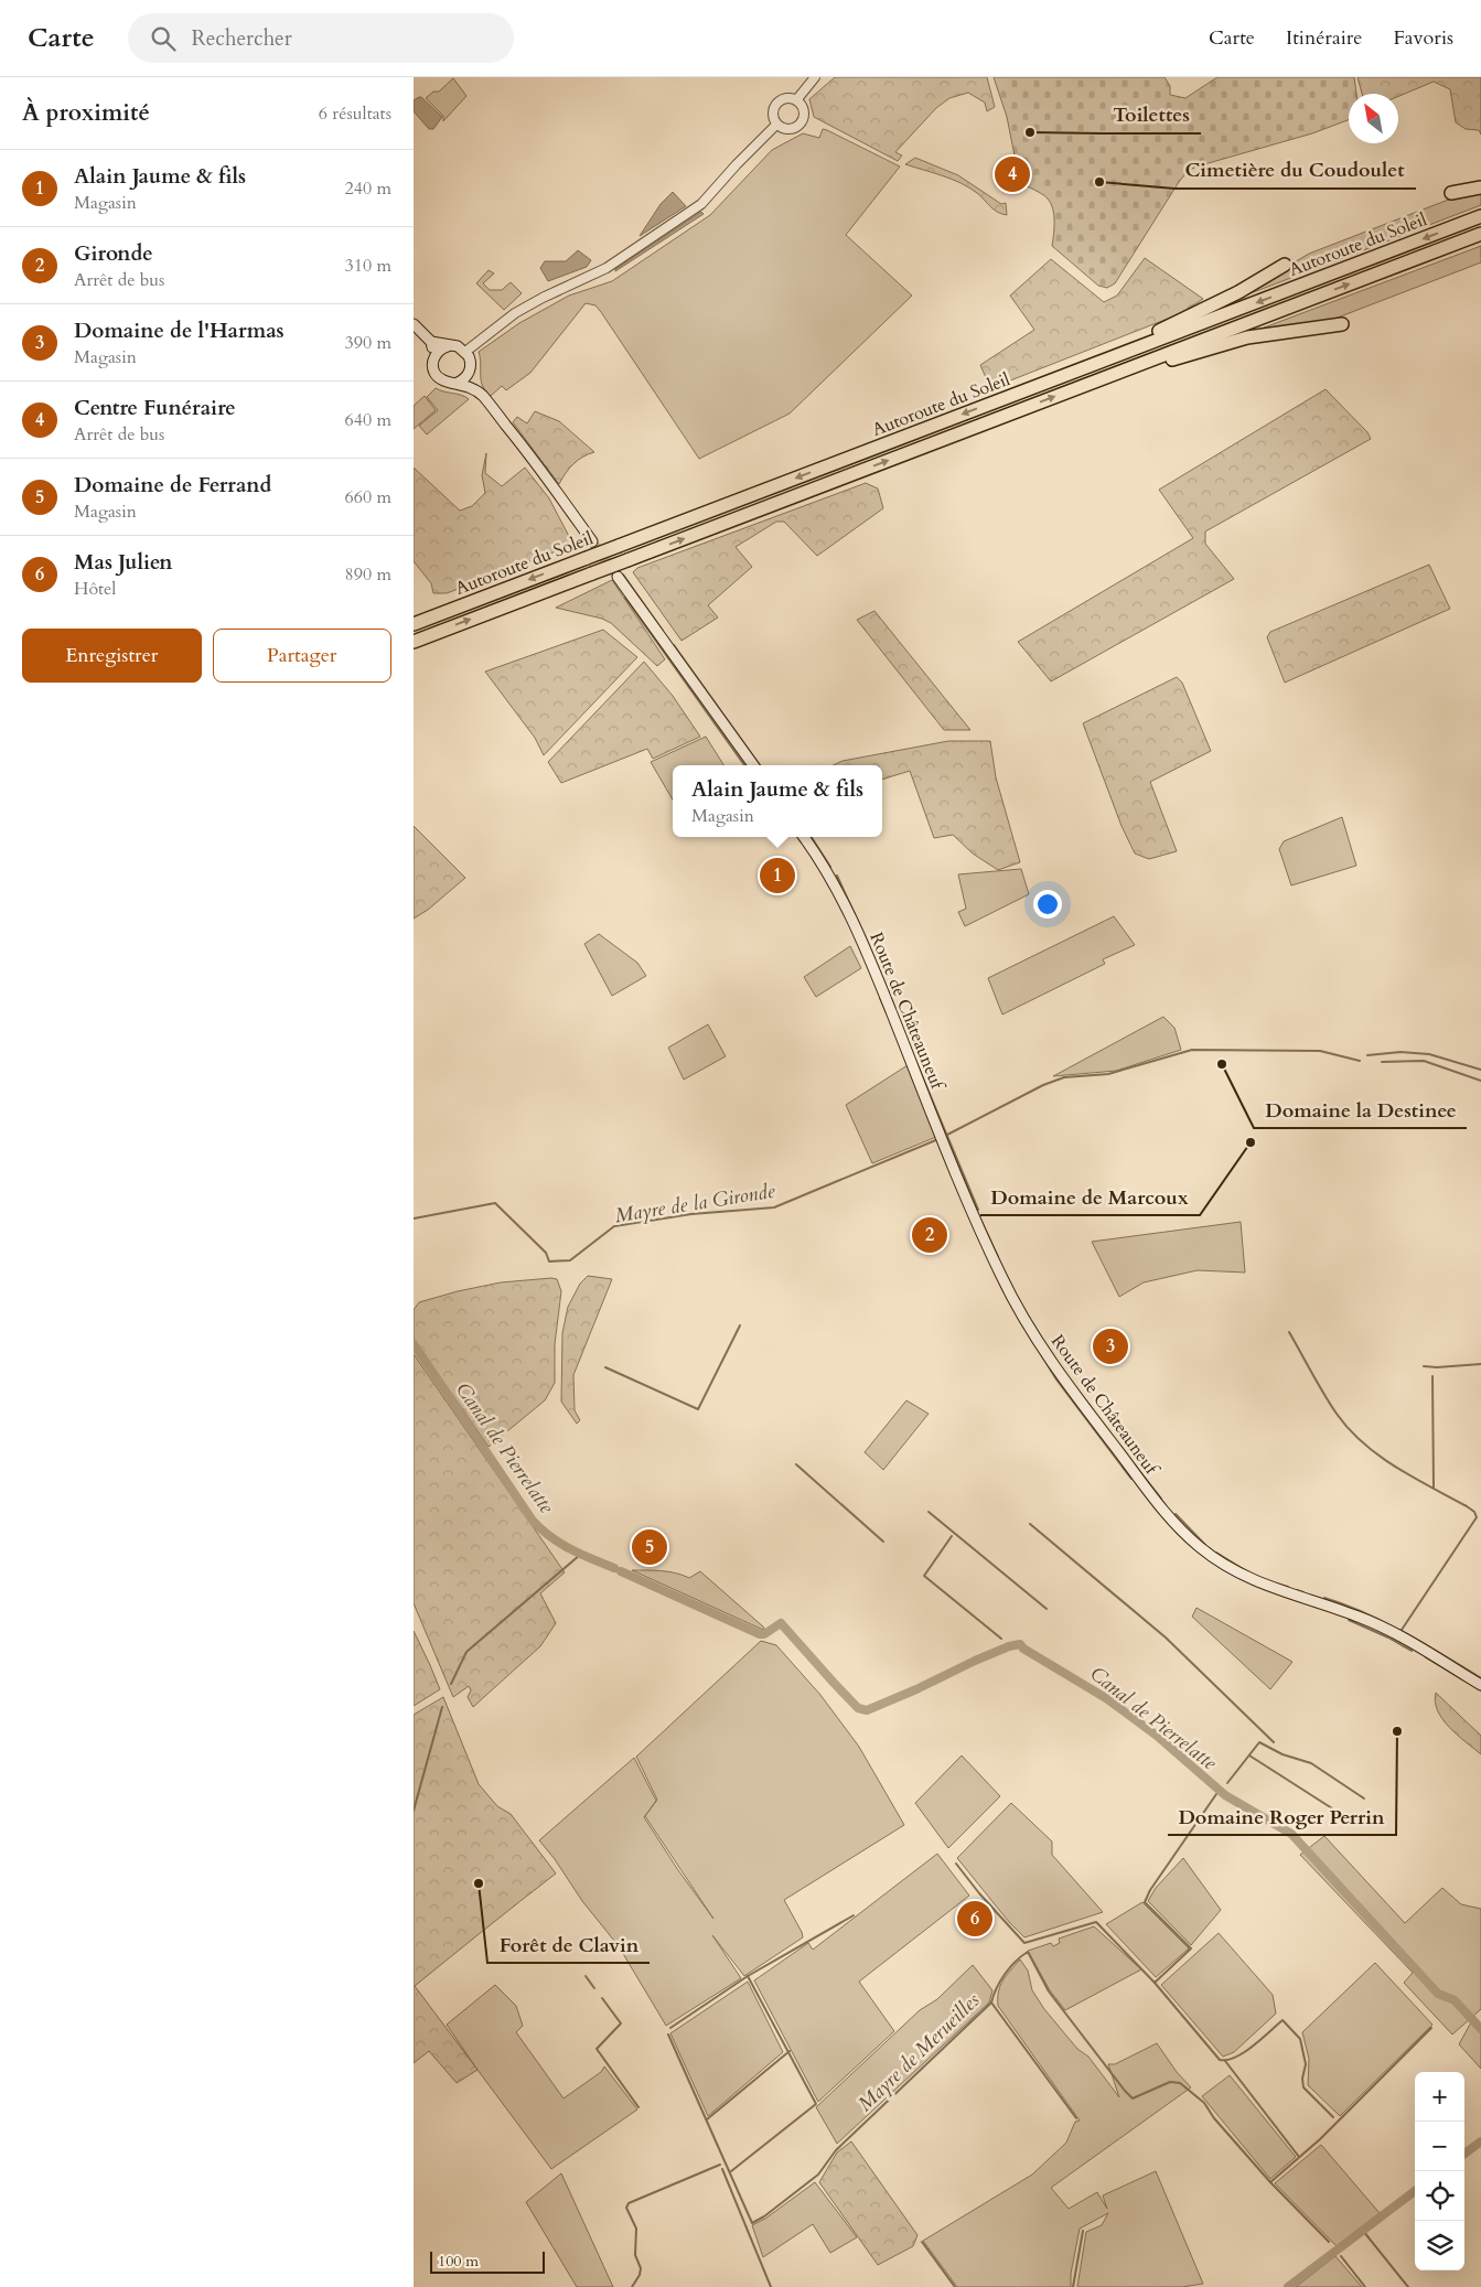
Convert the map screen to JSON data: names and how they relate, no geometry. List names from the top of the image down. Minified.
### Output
{"streets":{"highway":["Autoroute du Soleil"],"main road":["Route de Châteauneuf"]},"water":["Mayre de la Gironde","Canal de Pierrelatte","Mayre de Merueilles"],"places":["Toilettes","Cimetière du Coudoulet","Domaine la Destinee","Domaine de Marcoux","Domaine Roger Perrin","Forêt de Clavin"],"scale_bar":"100 m","north":"top left","page":{"header":"Carte","search":"Rechercher","nav":["Carte","Itinéraire","Favoris"],"heading":["À proximité","6 résultats"],"list":[{"mark":"1","name":"Alain Jaume & fils","note":"Magasin","value":"240 m"},{"mark":"2","name":"Gironde","note":"Arrêt de bus","value":"310 m"},{"mark":"3","name":"Domaine de l'Harmas","note":"Magasin","value":"390 m"},{"mark":"4","name":"Centre Funéraire","note":"Arrêt de bus","value":"640 m"},{"mark":"5","name":"Domaine de Ferrand","note":"Magasin","value":"660 m"},{"mark":"6","name":"Mas Julien","note":"Hôtel","value":"890 m"}],"pins":["4","1","2","3","5","6"],"buttons":["Enregistrer","Partager"],"popup":["Alain Jaume & fils","Magasin"],"map_buttons":["+","−"],"scale":"100 m"}}
